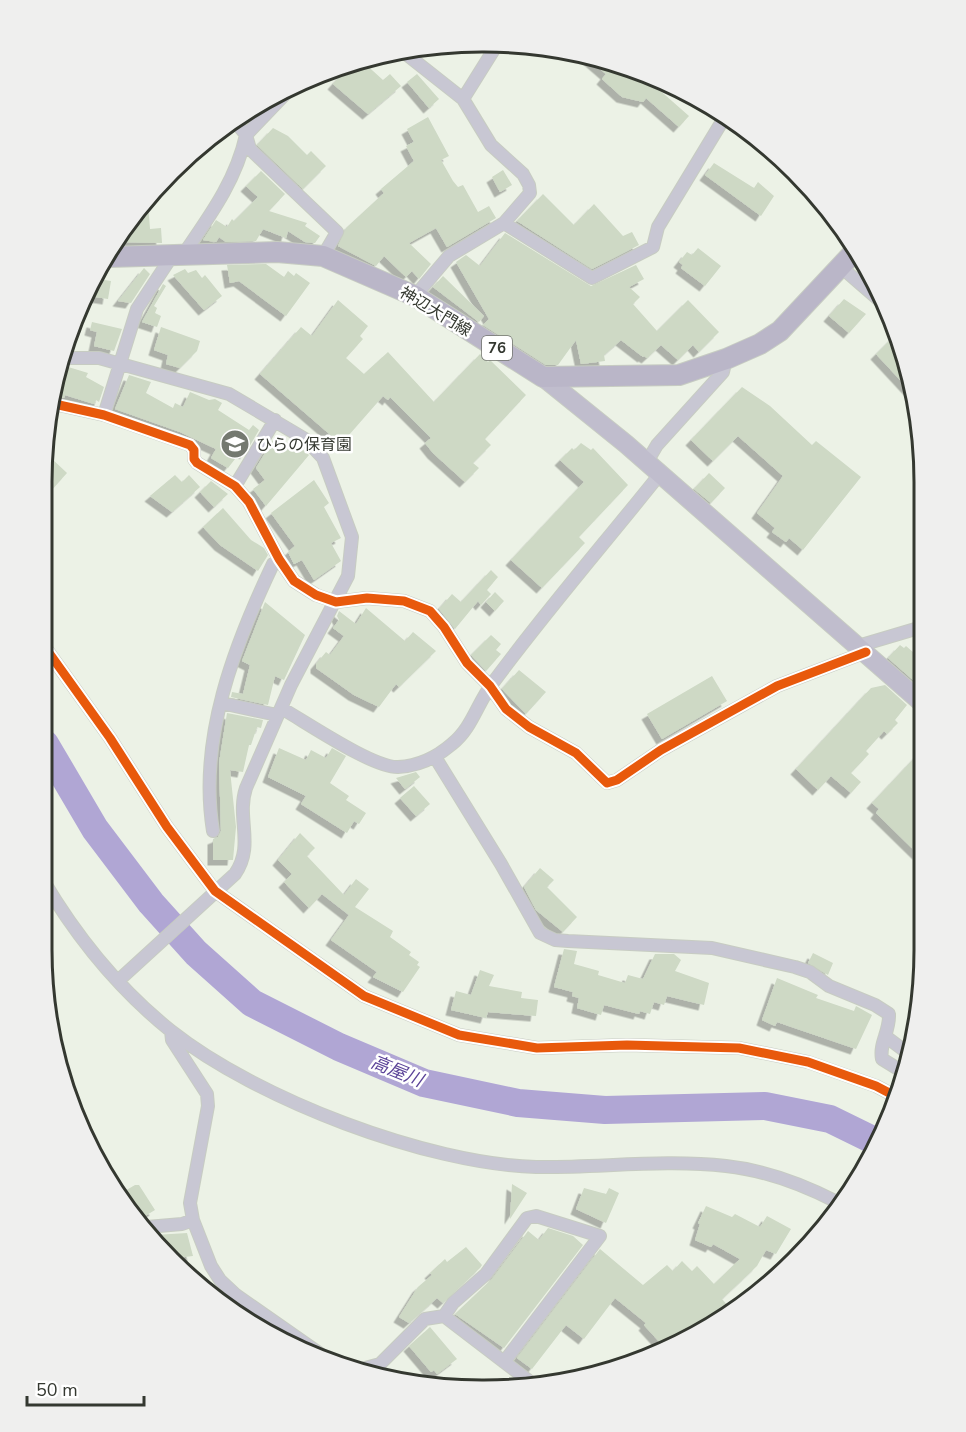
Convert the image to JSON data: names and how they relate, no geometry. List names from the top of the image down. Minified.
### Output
{"streets":{"main road":["神辺大門線","76"]},"water":["高屋川"],"places":{"school or university":["ひらの保育園"]},"scale_bar":"50 m"}
